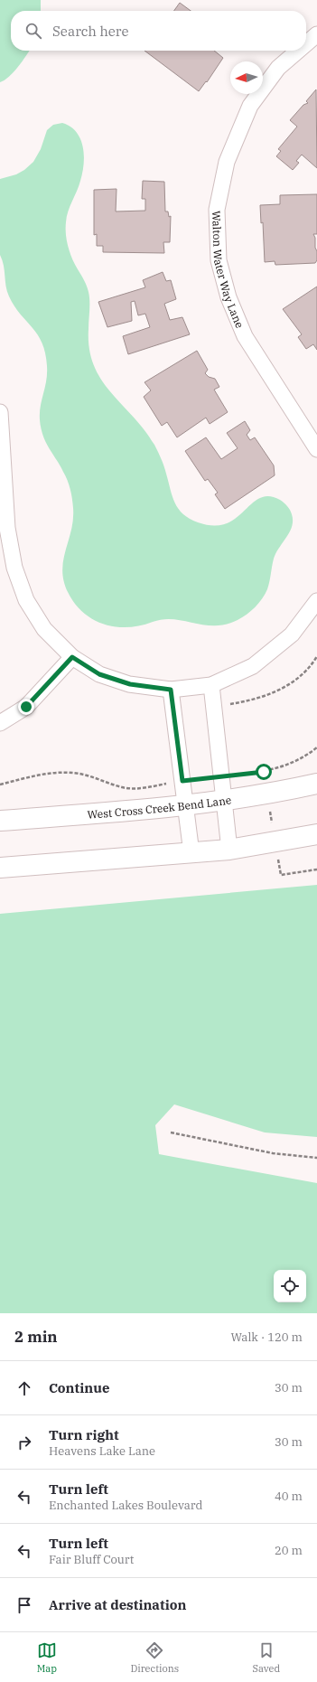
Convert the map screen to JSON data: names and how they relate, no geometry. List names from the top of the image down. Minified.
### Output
{"streets":{"main road":["West Cross Creek Bend Lane"],"street":["Walton Water Way Lane"]},"north":"left","page":{"search":"Search here","heading":["2 min","Walk · 120 m"],"list":[["Continue","30 m"],["Turn right","Heavens Lake Lane","30 m"],["Turn left","Enchanted Lakes Boulevard","40 m"],["Turn left","Fair Bluff Court","20 m"],"Arrive at destination"],"nav":["Map","Directions","Saved"]}}
